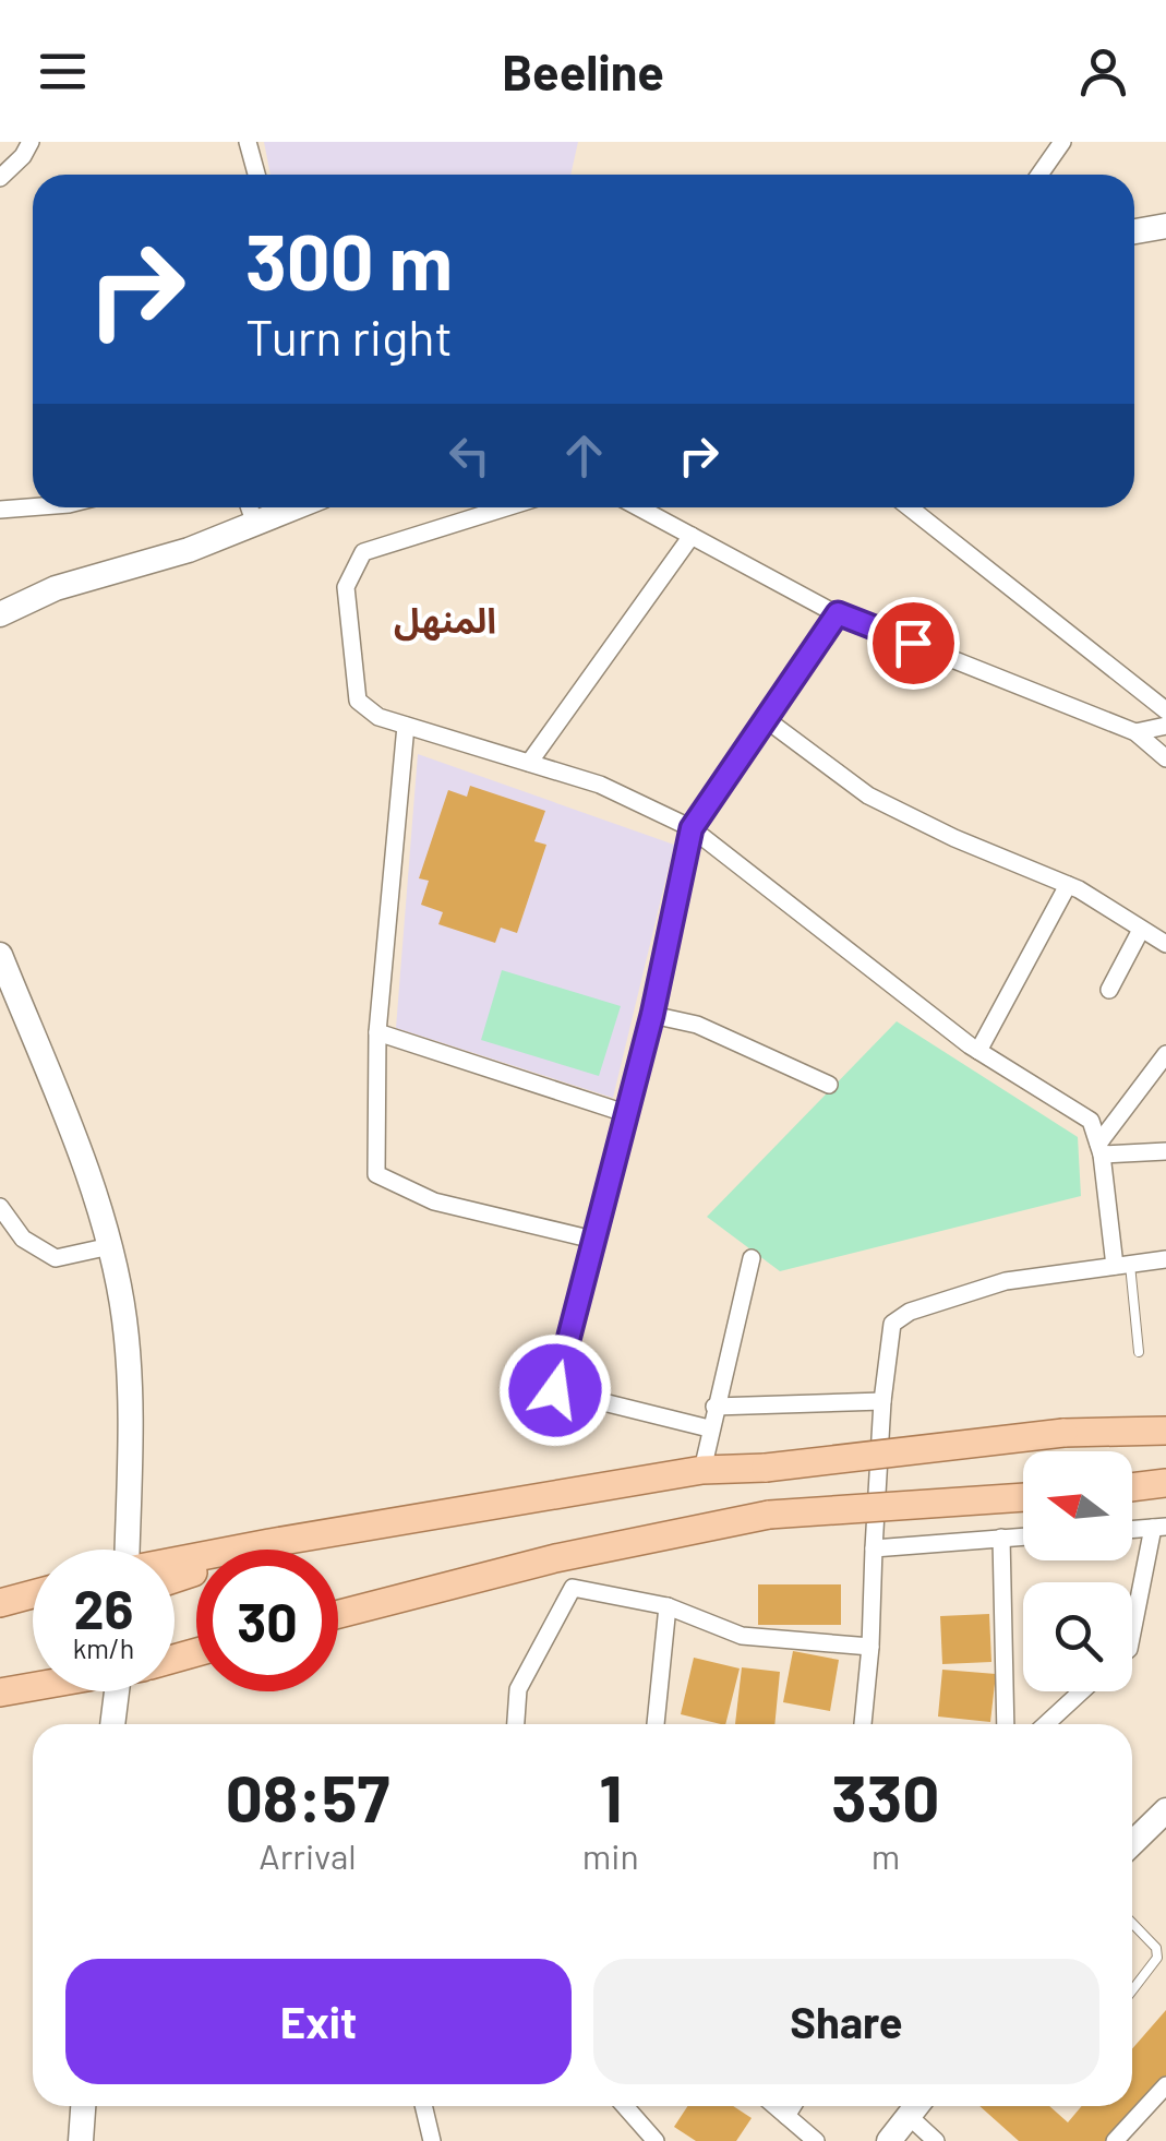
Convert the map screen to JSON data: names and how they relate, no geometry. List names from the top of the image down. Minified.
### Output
{"districts":["المنهل"],"north":"left","page":{"header":"Beeline","turn":["300 m","Turn right"],"speed":"26 km/h","limit":"30","eta":["08:57","Arrival","1","min","330","m"],"buttons":["Exit","Share"]}}
